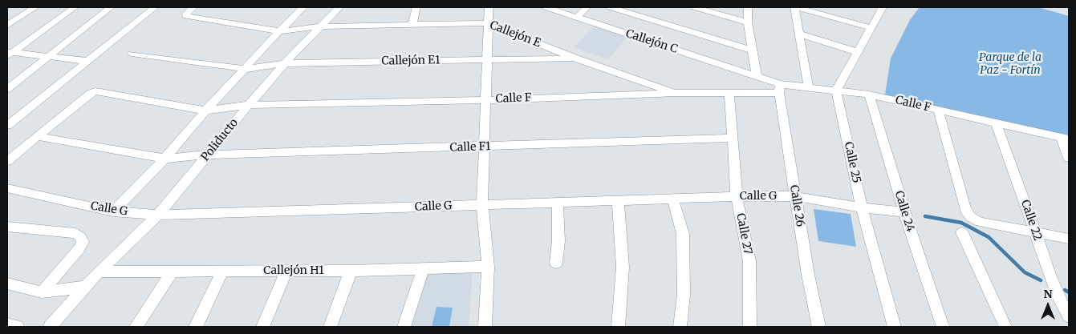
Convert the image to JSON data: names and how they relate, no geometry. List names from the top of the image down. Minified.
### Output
{"streets":{"street":["Callejón E","Callejón C","Callejón E1","Calle F","Poliducto","Calle F1","Calle 25","Calle G","Calle 26","Calle 24","Calle 22","Calle 27","Callejón H1"]},"crossings":[["Callejón E","Callejón E1"],["Callejón E","Calle F"],["Callejón E","Poliducto"],["Callejón C","Calle F"],["Callejón E1","Poliducto"],["Calle F","Poliducto"],["Calle F","Calle F1"],["Calle F","Calle 25"],["Calle F","Calle 26"],["Calle F","Calle 24"],["Calle F","Calle 22"],["Calle F","Calle 27"],["Poliducto","Calle F1"],["Poliducto","Calle G"],["Poliducto","Callejón H1"],["Calle F1","Calle 27"],["Calle 25","Calle G"],["Calle G","Calle 26"],["Calle G","Calle 24"],["Calle G","Calle 27"]],"parks":["Parque de la Paz - Fortín"],"north":"top"}
